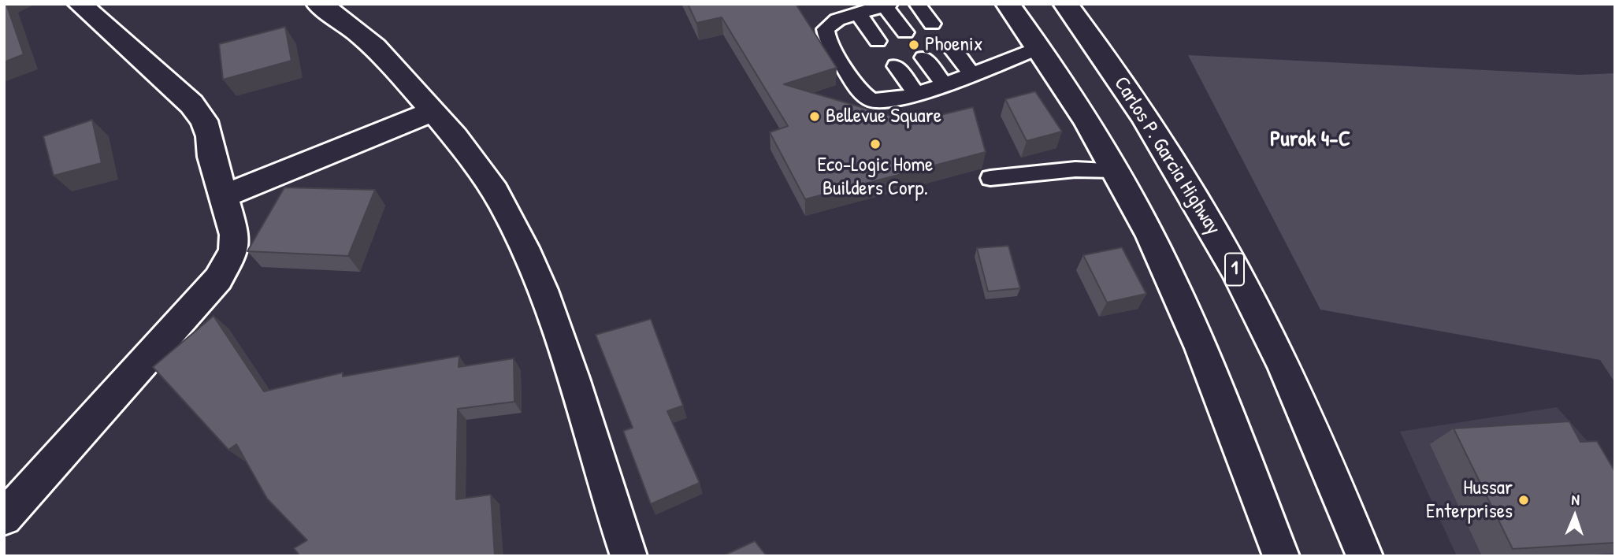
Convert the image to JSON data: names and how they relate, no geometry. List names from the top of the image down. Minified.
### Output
{"streets":{"main road":["Carlos P. Garcia Highway","1"]},"districts":["Purok 4-C"],"places":["Phoenix","Bellevue Square","Eco-Logic Home Builders Corp.","Hussar Enterprises"],"north":"top"}
